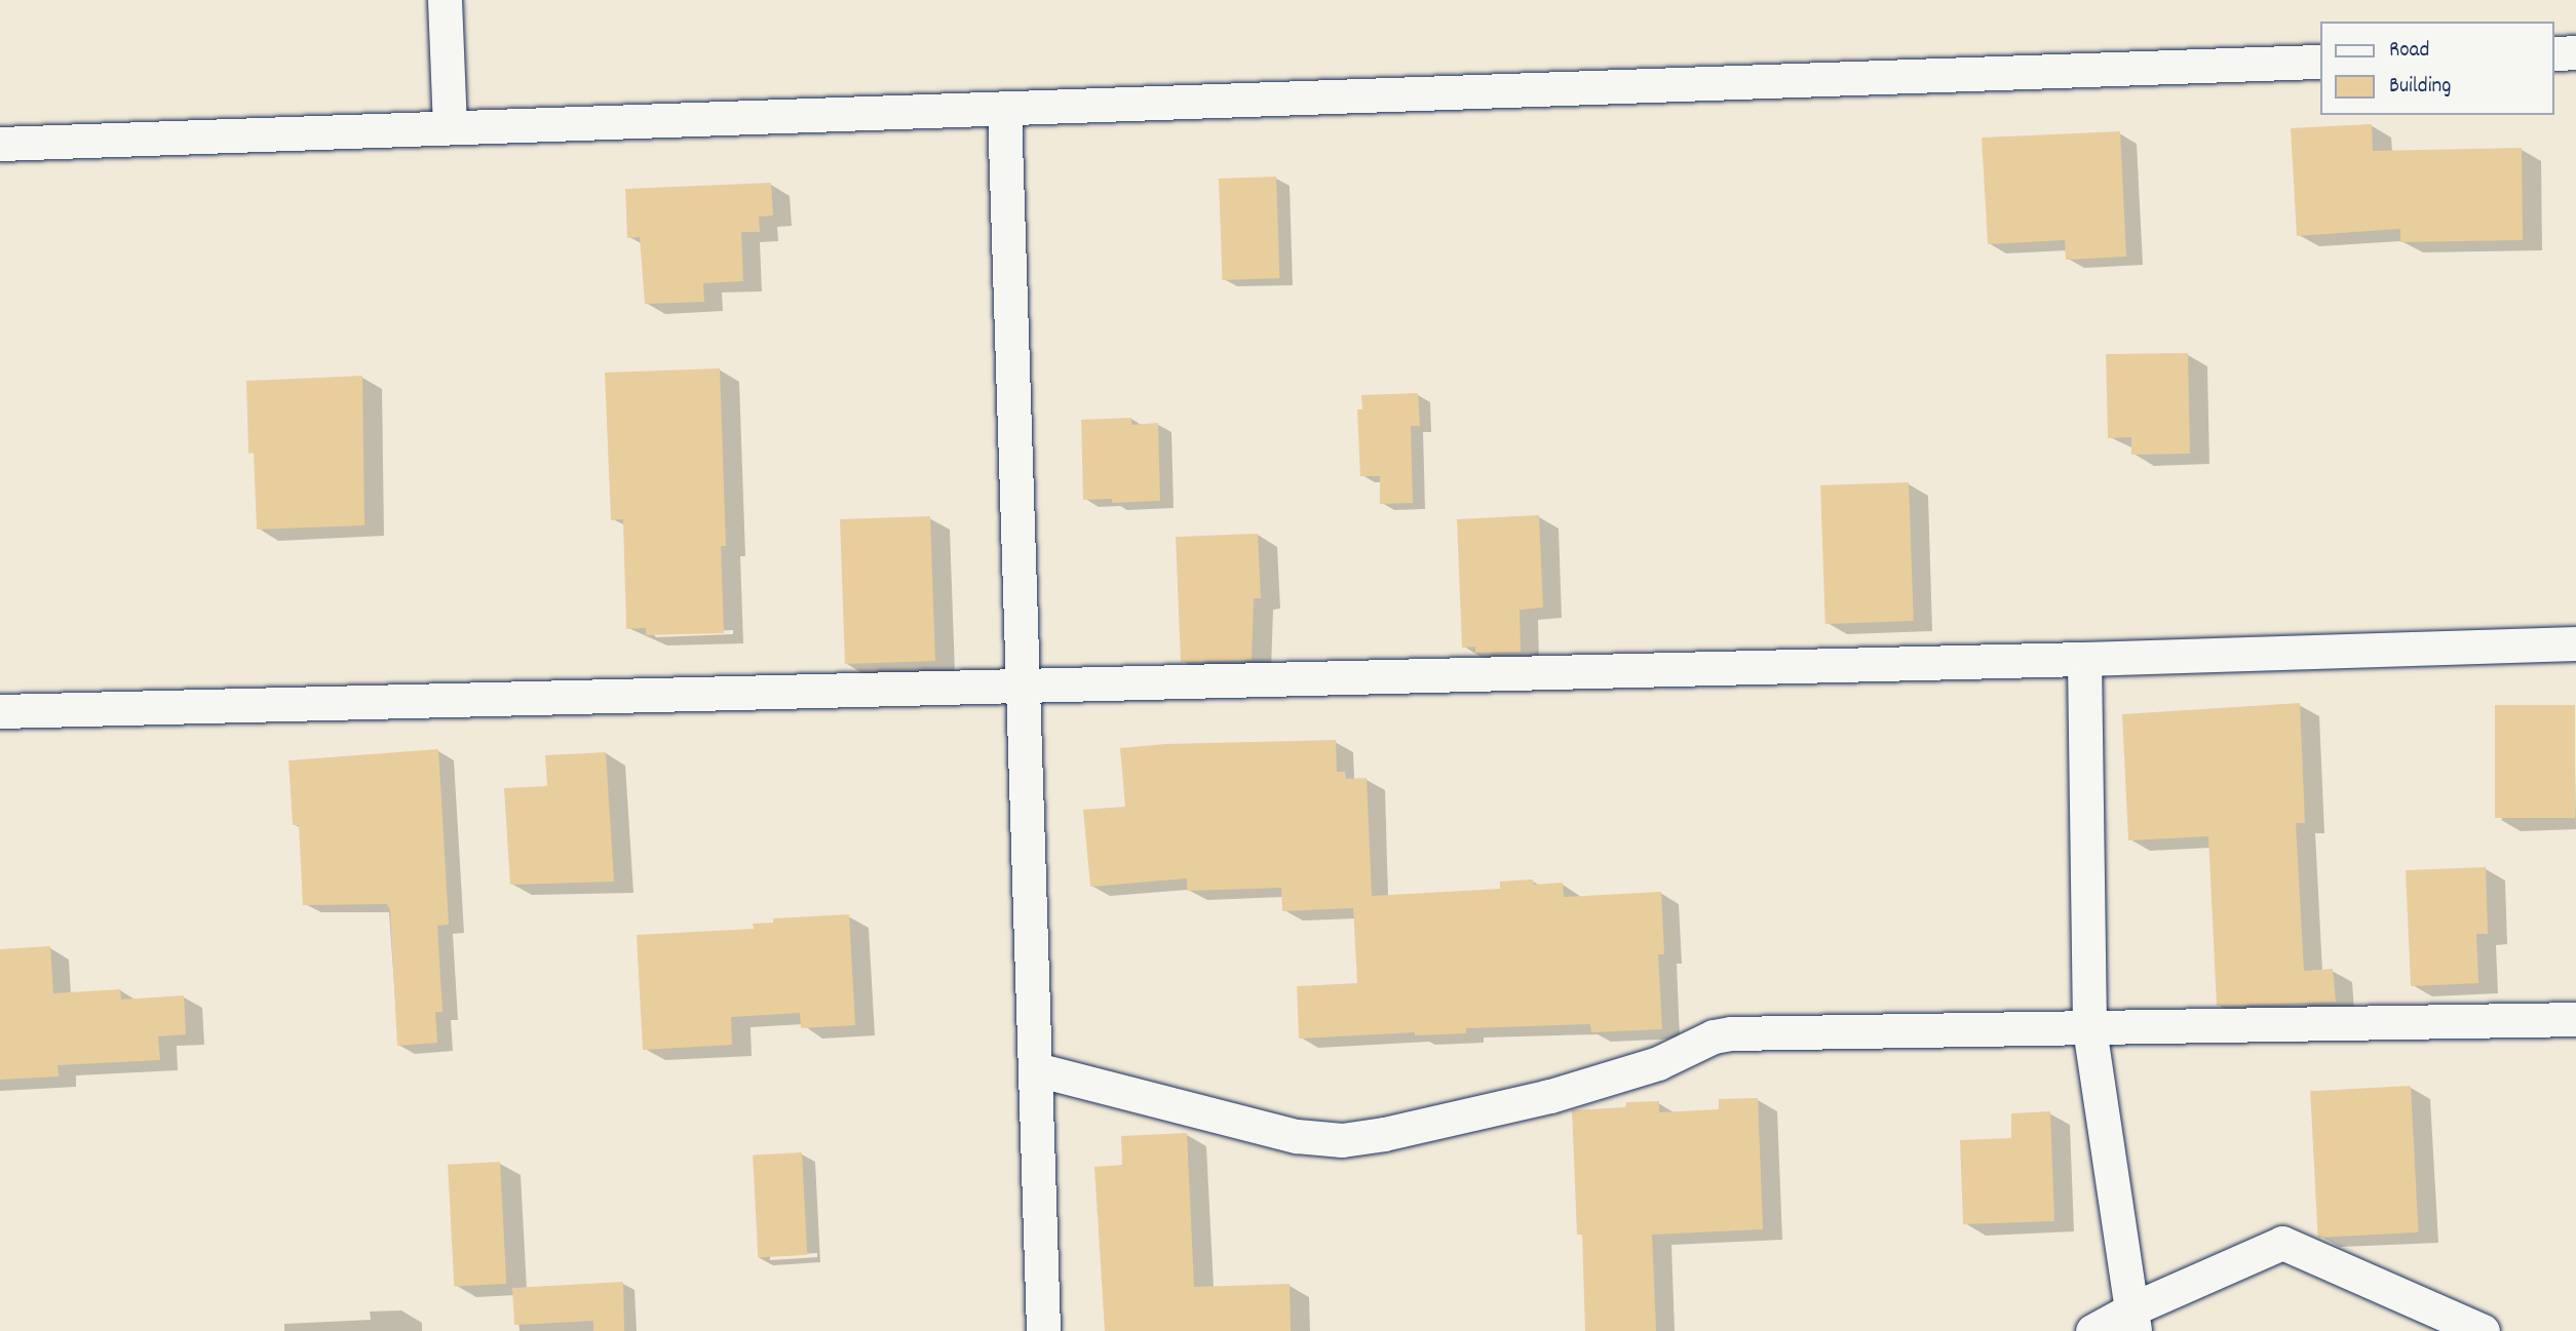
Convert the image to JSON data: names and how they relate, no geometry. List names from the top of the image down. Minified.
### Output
{"legend":["Road","Building"]}
